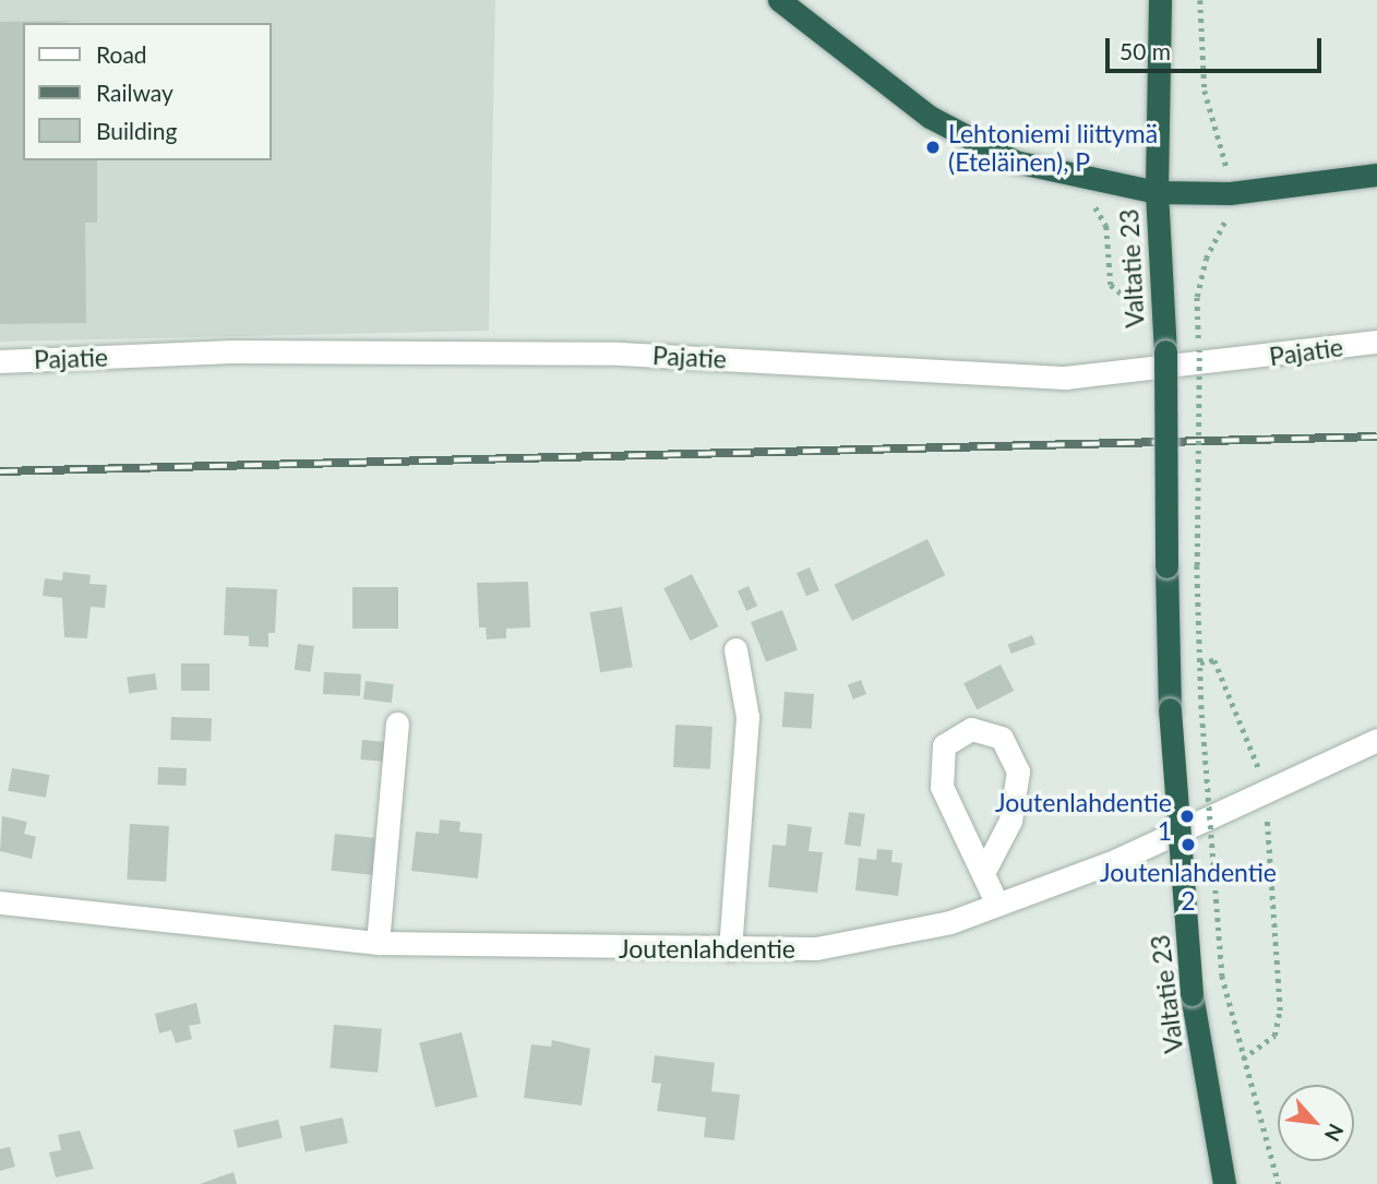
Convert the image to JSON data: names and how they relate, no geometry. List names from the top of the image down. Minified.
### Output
{"streets":{"highway":["Valtatie 23"],"street":["Pajatie","Joutenlahdentie"]},"places":["Lehtoniemi liittymä (Eteläinen), P","Joutenlahdentie 1","Joutenlahdentie 2"],"legend":["Road","Railway","Building"],"scale_bar":"50 m","north":"bottom right"}
